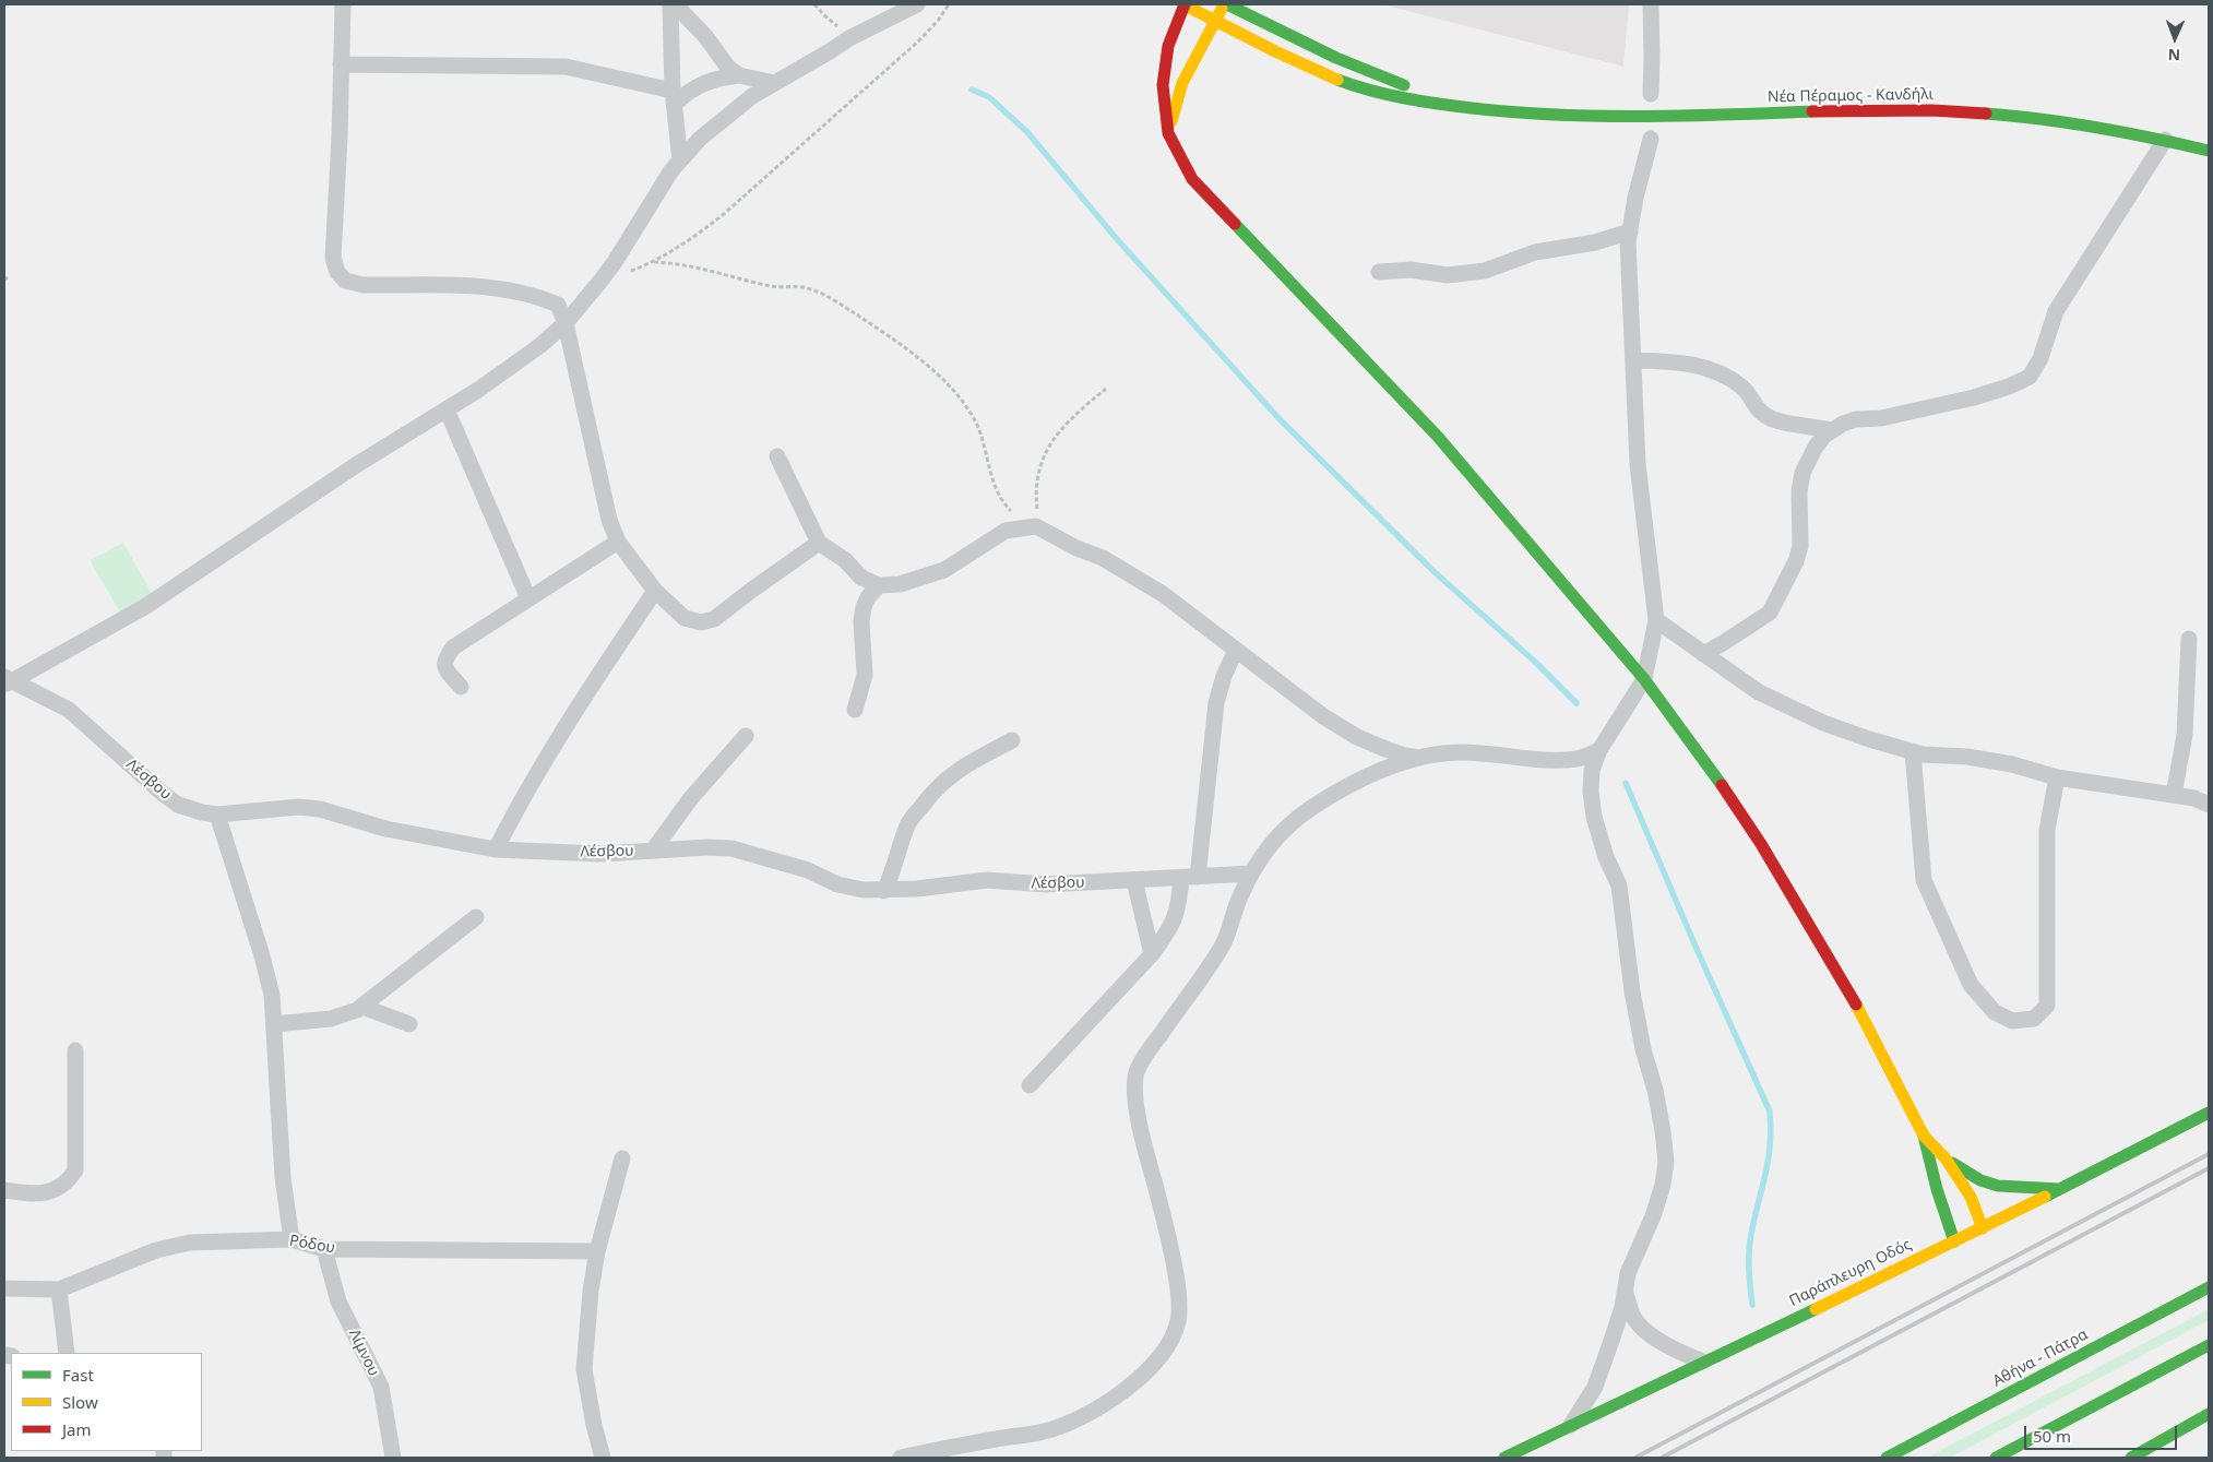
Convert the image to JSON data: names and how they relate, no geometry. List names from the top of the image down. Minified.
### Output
{"streets":{"main road":["Νέα Πέραμος - Κανδήλι","Παράπλευρη Οδός","Αθήνα - Πάτρα"],"street":["Λέσβου","Ρόδου","Λίμνου"]},"crossings":[["Ρόδου","Λίμνου"]],"legend":["Fast","Slow","Jam"],"scale_bar":"50 m","north":"bottom"}
